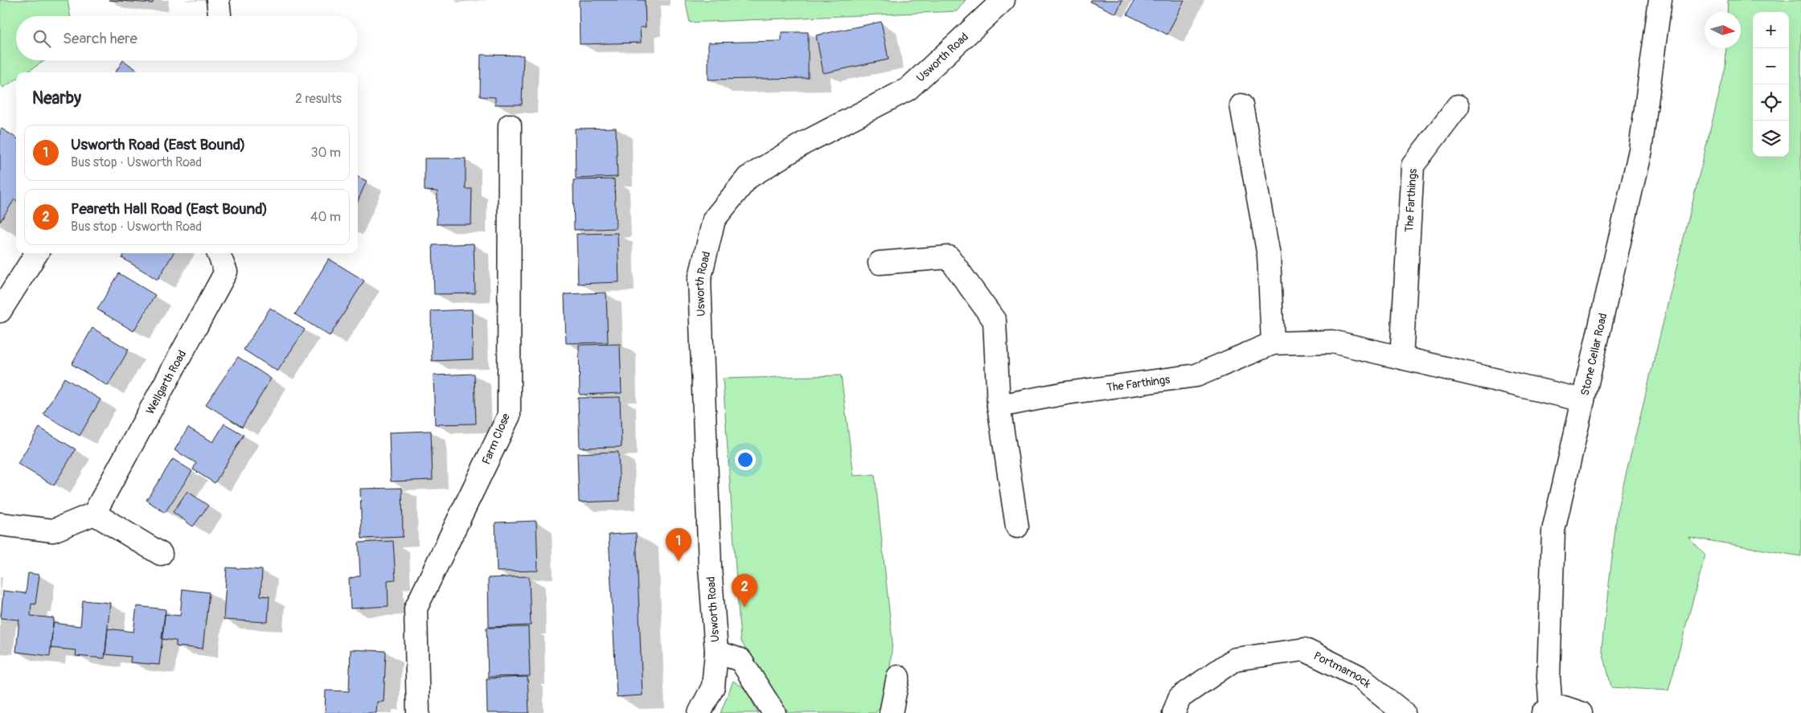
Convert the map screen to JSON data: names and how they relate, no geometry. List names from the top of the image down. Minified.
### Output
{"streets":{"street":["Usworth Road","The Farthings","Stone Cellar Road","Wellgarth Road","Farm Close","Portmarnock"]},"crossings":[["The Farthings","Stone Cellar Road"]],"north":"right","page":{"map_buttons":["+","−"],"search":"Search here","heading":["Nearby","2 results"],"list":[{"mark":"1","name":"Usworth Road (East Bound)","note":"Bus stop · Usworth Road","value":"30 m"},{"mark":"2","name":"Peareth Hall Road (East Bound)","note":"Bus stop · Usworth Road","value":"40 m"}],"pins":["1","2"]}}
